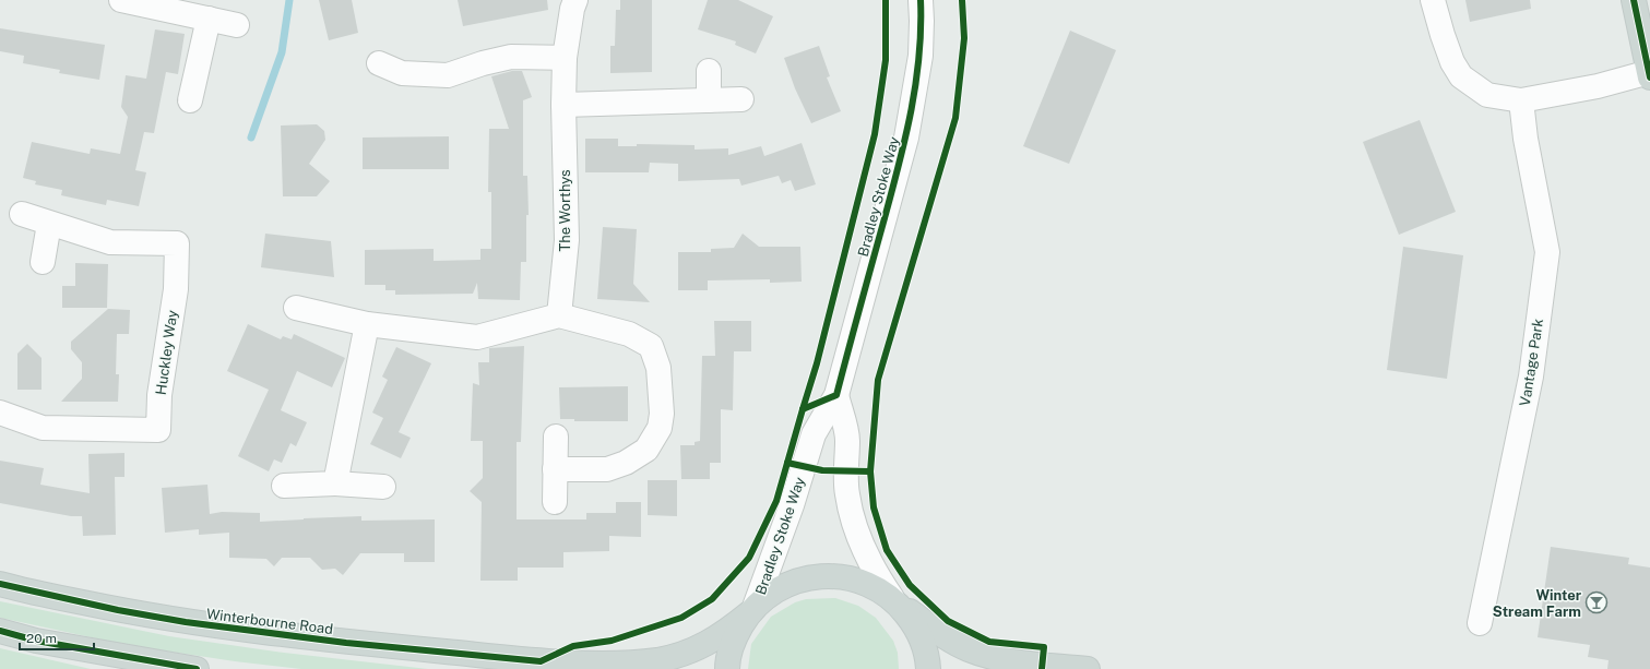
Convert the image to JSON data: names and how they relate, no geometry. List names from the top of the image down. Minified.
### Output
{"streets":{"main road":["Winterbourne Road"],"street":["Bradley Stoke Way","The Worthys","Huckley Way","Vantage Park"]},"crossings":[["Bradley Stoke Way","Winterbourne Road"]],"places":{"bar":["Winter Stream Farm"]},"scale_bar":"20 m"}
